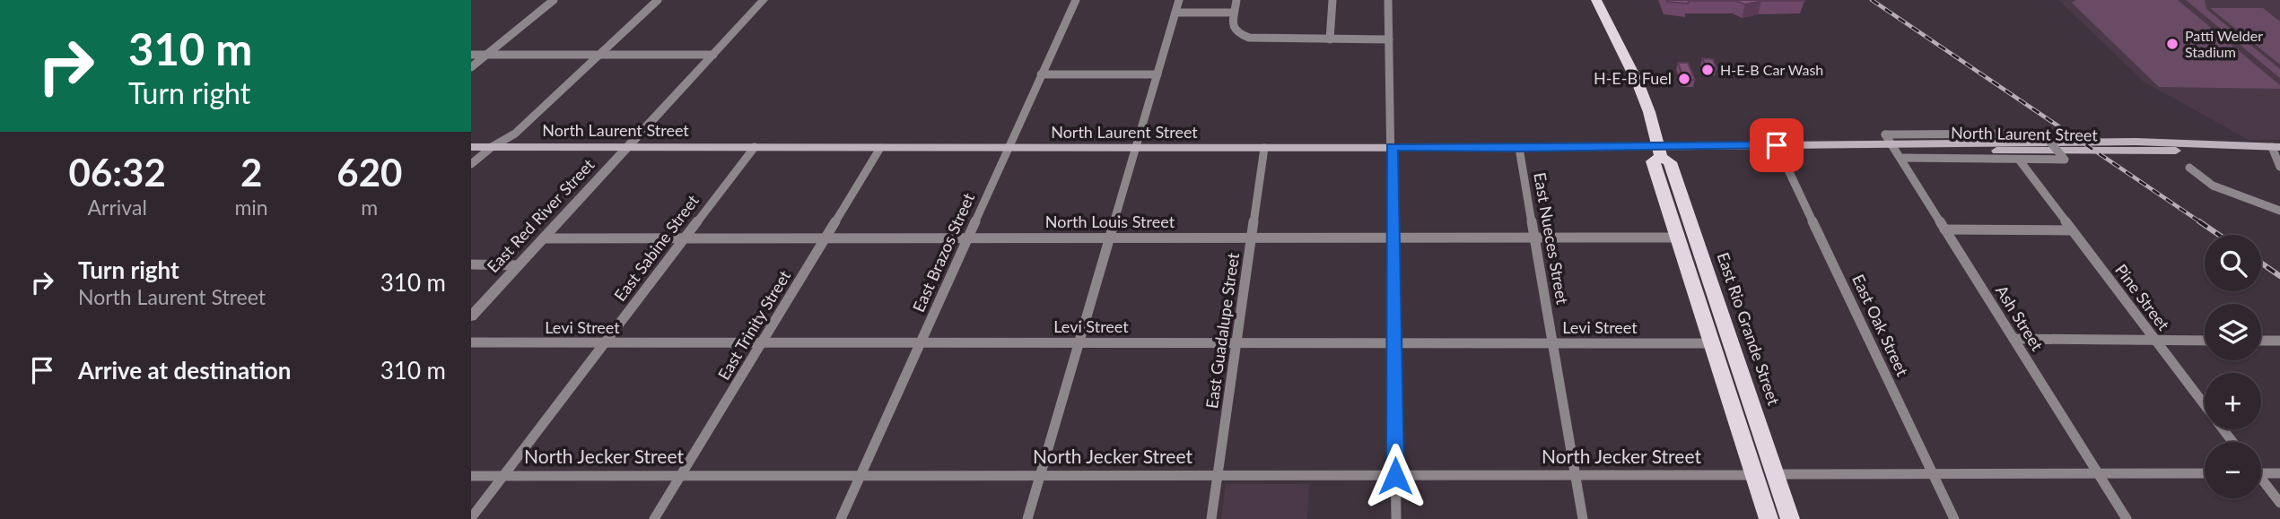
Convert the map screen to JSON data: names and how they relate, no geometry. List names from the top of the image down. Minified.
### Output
{"streets":{"main road":["North Laurent Street","East Rio Grande Street"],"street":["East Red River Street","North Louis Street","East Nueces Street","East Sabine Street","East Brazos Street","Pine Street","Ash Street","East Trinity Street","East Oak Street","Levi Street","East Guadalupe Street","North Jecker Street"]},"crossings":[["North Laurent Street","East Red River Street"],["North Laurent Street","East Nueces Street"],["North Laurent Street","East Sabine Street"],["North Laurent Street","East Brazos Street"],["North Laurent Street","Ash Street"],["North Laurent Street","East Trinity Street"],["North Laurent Street","East Oak Street"],["North Laurent Street","East Rio Grande Street"],["North Laurent Street","East Guadalupe Street"],["East Red River Street","North Louis Street"],["North Louis Street","East Nueces Street"],["North Louis Street","East Sabine Street"],["North Louis Street","East Brazos Street"],["North Louis Street","East Trinity Street"],["North Louis Street","East Rio Grande Street"],["North Louis Street","East Guadalupe Street"],["East Nueces Street","Levi Street"],["East Nueces Street","North Jecker Street"],["East Sabine Street","Levi Street"],["East Sabine Street","North Jecker Street"],["East Brazos Street","Levi Street"],["East Brazos Street","North Jecker Street"],["East Trinity Street","Levi Street"],["East Trinity Street","North Jecker Street"],["Levi Street","East Rio Grande Street"],["Levi Street","East Guadalupe Street"],["East Rio Grande Street","North Jecker Street"],["East Guadalupe Street","North Jecker Street"]],"places":["Patti Welder Stadium","H-E-B Car Wash","H-E-B Fuel"],"page":{"turn":["310 m","Turn right"],"eta":["06:32","Arrival","2","min","620","m"],"map_buttons":["+","−"],"list":[{"name":"Turn right","note":"North Laurent Street","value":"310 m"},{"name":"Arrive at destination","value":"310 m"}]}}
